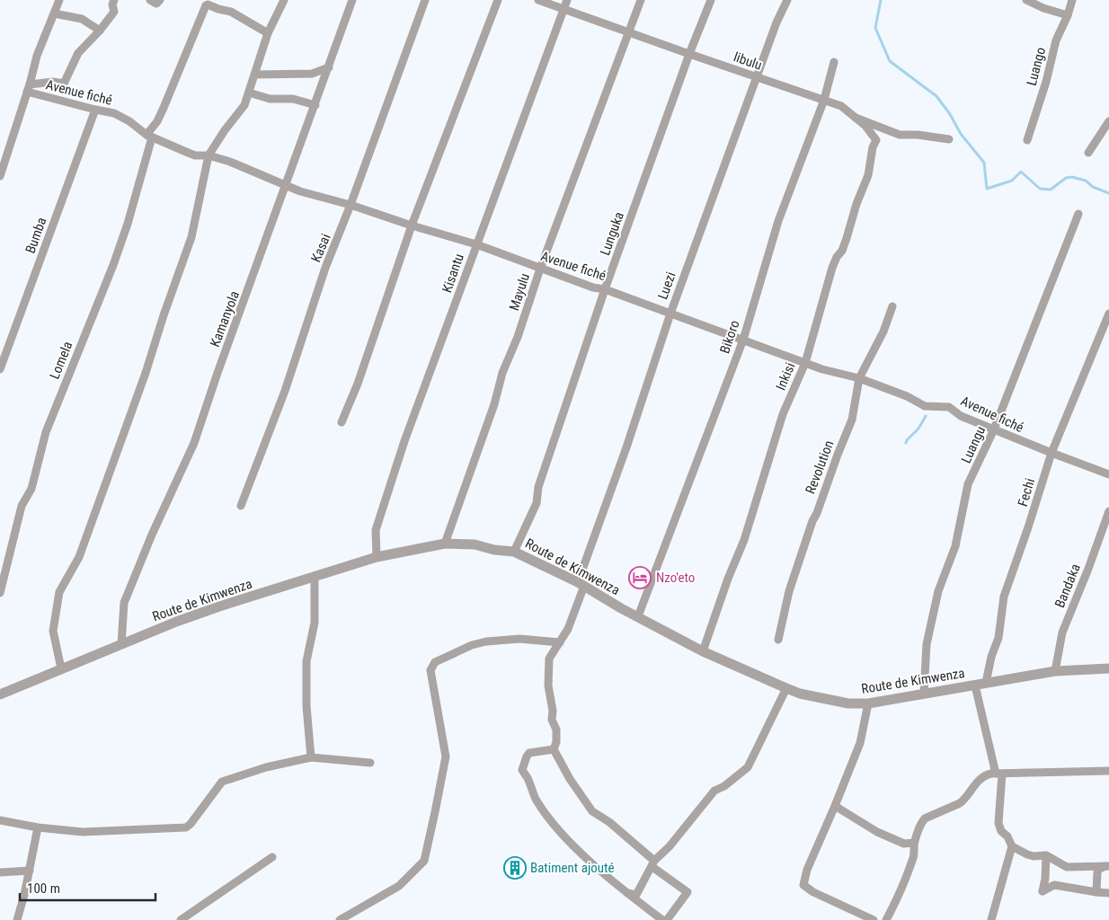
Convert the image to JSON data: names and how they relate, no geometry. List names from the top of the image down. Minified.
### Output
{"streets":{"street":["libulu","Luango","Avenue fiché","Lunguka","Bumba","Kasai","Kisantu","Luezi","Mayulu","Kamanyola","Bikoro","Lomela","Inkisi","Luangu","Revolution","Fechi","Route de Kimwenza","Bandaka"]},"crossings":[["libulu","Lunguka"],["libulu","Kisantu"],["libulu","Luezi"],["libulu","Mayulu"],["libulu","Bikoro"],["libulu","Inkisi"],["Avenue fiché","Lunguka"],["Avenue fiché","Bumba"],["Avenue fiché","Kasai"],["Avenue fiché","Kisantu"],["Avenue fiché","Luezi"],["Avenue fiché","Mayulu"],["Avenue fiché","Kamanyola"],["Avenue fiché","Bikoro"],["Avenue fiché","Lomela"],["Avenue fiché","Inkisi"],["Avenue fiché","Luangu"],["Avenue fiché","Revolution"],["Avenue fiché","Fechi"],["Lunguka","Route de Kimwenza"],["Kisantu","Route de Kimwenza"],["Luezi","Route de Kimwenza"],["Mayulu","Route de Kimwenza"],["Kamanyola","Route de Kimwenza"],["Bikoro","Route de Kimwenza"],["Inkisi","Route de Kimwenza"],["Luangu","Route de Kimwenza"],["Fechi","Route de Kimwenza"],["Route de Kimwenza","Bandaka"]],"places":{"hotel":["Nzo'eto"],"building":["Batiment ajouté"]},"scale_bar":"100 m"}
